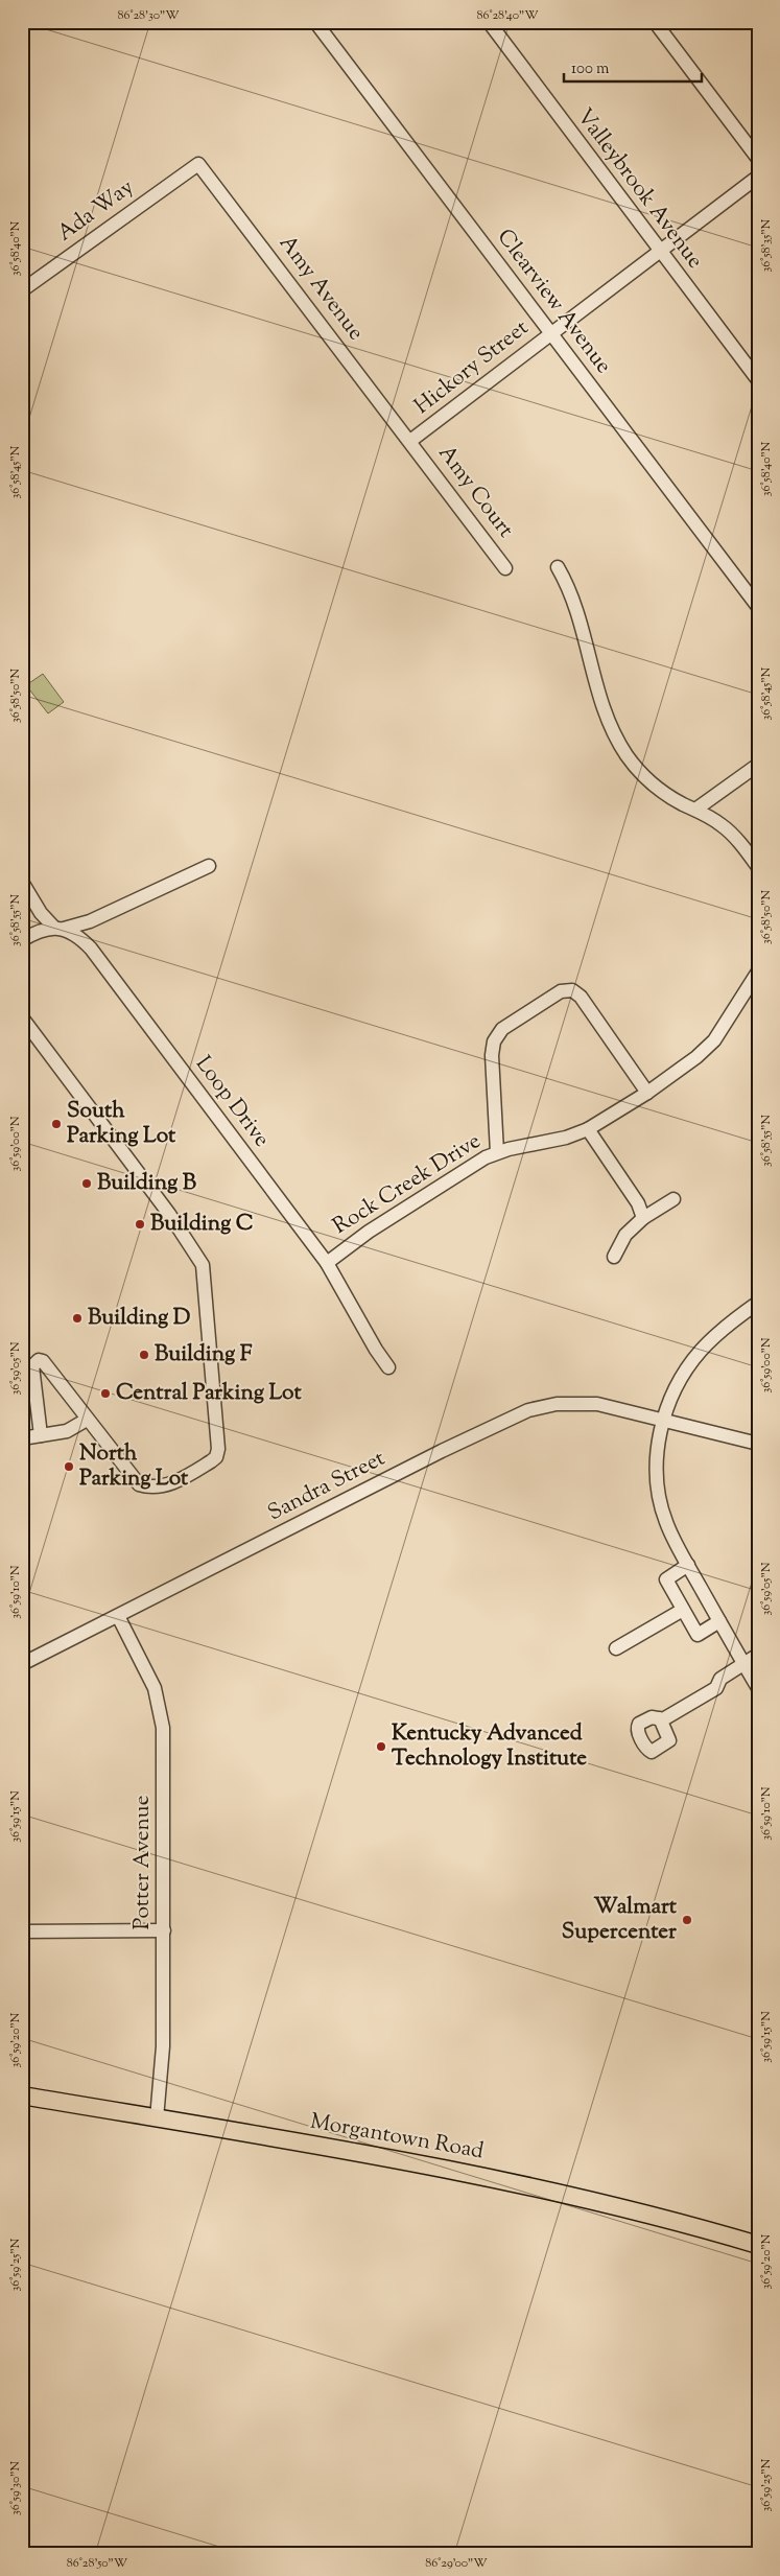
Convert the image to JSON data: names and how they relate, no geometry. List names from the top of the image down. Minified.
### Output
{"streets":{"main road":["Morgantown Road"],"street":["Valleybrook Avenue","Ada Way","Amy Avenue","Clearview Avenue","Hickory Street","Amy Court","Loop Drive","Rock Creek Drive","Sandra Street","Potter Avenue"]},"crossings":[["Valleybrook Avenue","Hickory Street"],["Ada Way","Amy Avenue"],["Amy Avenue","Hickory Street"],["Amy Avenue","Amy Court"],["Clearview Avenue","Hickory Street"],["Hickory Street","Amy Court"],["Loop Drive","Rock Creek Drive"],["Sandra Street","Potter Avenue"],["Potter Avenue","Morgantown Road"]],"places":["South Parking Lot","Building B","Building C","Building D","Building F","Central Parking Lot","North Parking Lot","Kentucky Advanced Technology Institute","Walmart Supercenter"],"scale_bar":"100 m","coordinates":["86°28'30\"W","86°28'40\"W","36°58'35\"N","36°58'40\"N","36°58'45\"N","36°58'50\"N","36°58'55\"N","36°59'00\"N","36°59'05\"N","36°59'10\"N","36°59'15\"N","36°59'20\"N","36°59'25\"N","36°59'30\"N","86°28'50\"W","86°29'00\"W"]}
